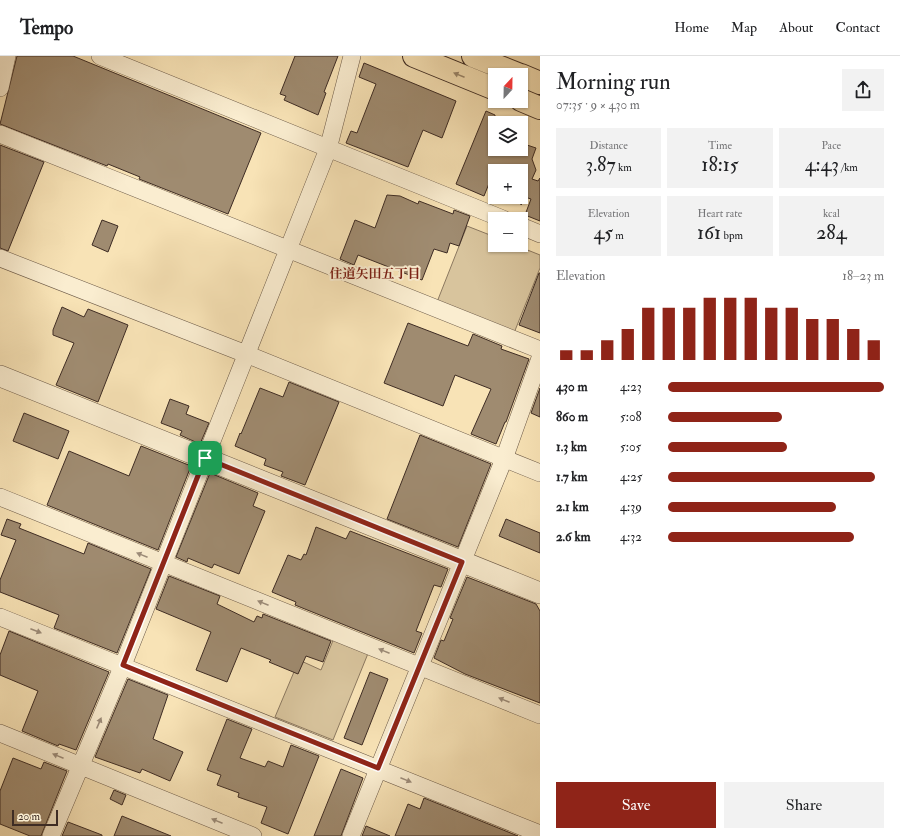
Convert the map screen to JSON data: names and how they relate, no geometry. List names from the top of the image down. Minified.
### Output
{"districts":["住道矢田五丁目"],"scale_bar":"20 m","north":"top","page":{"header":"Tempo","nav":["Home","Map","About","Contact"],"heading":["Morning run","07:35 · 9 × 430 m"],"map_buttons":["+","−"],"stats":[["Distance","3.87 km"],["Time","18:15"],["Pace","4:43 /km"],["Elevation","45 m"],["Heart rate","161 bpm"],["kcal","284"]],"chart":["Elevation","18–23 m"],"list":[{"name":"430 m","note":"4:23"},{"name":"860 m","note":"5:08"},{"name":"1.3 km","note":"5:05"},{"name":"1.7 km","note":"4:25"},{"name":"2.1 km","note":"4:39"},{"name":"2.6 km","note":"4:32"}],"buttons":["Save","Share"],"scale":"20 m"}}
